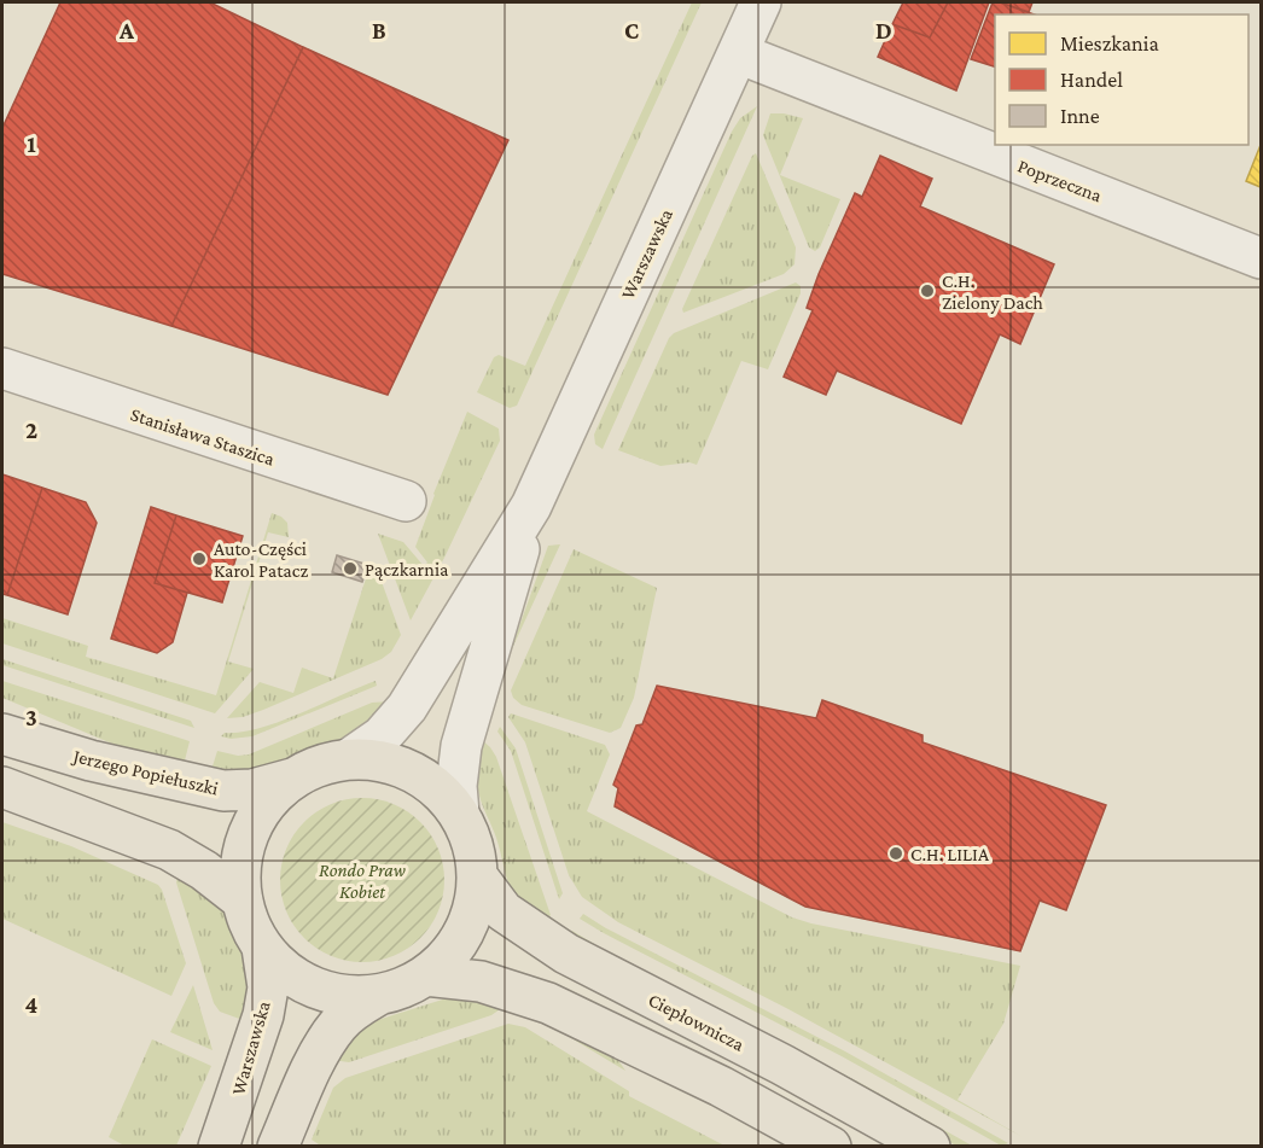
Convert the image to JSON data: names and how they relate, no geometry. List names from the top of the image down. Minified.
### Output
{"streets":{"main road":["Warszawska","Jerzego Popiełuszki","Ciepłownicza"],"street":["Poprzeczna","Stanisława Staszica"]},"crossings":[["Poprzeczna","Warszawska"],["Warszawska","Jerzego Popiełuszki"],["Warszawska","Ciepłownicza"],["Jerzego Popiełuszki","Ciepłownicza"]],"parks":["Rondo Praw Kobiet"],"places":["C.H. Zielony Dach","Auto-Części Karol Patacz","Pączkarnia","C.H. LILIA"],"legend":["Mieszkania","Handel","Inne"],"grid":{"columns":["A","B","C","D"],"rows":["1","2","3","4"]}}
